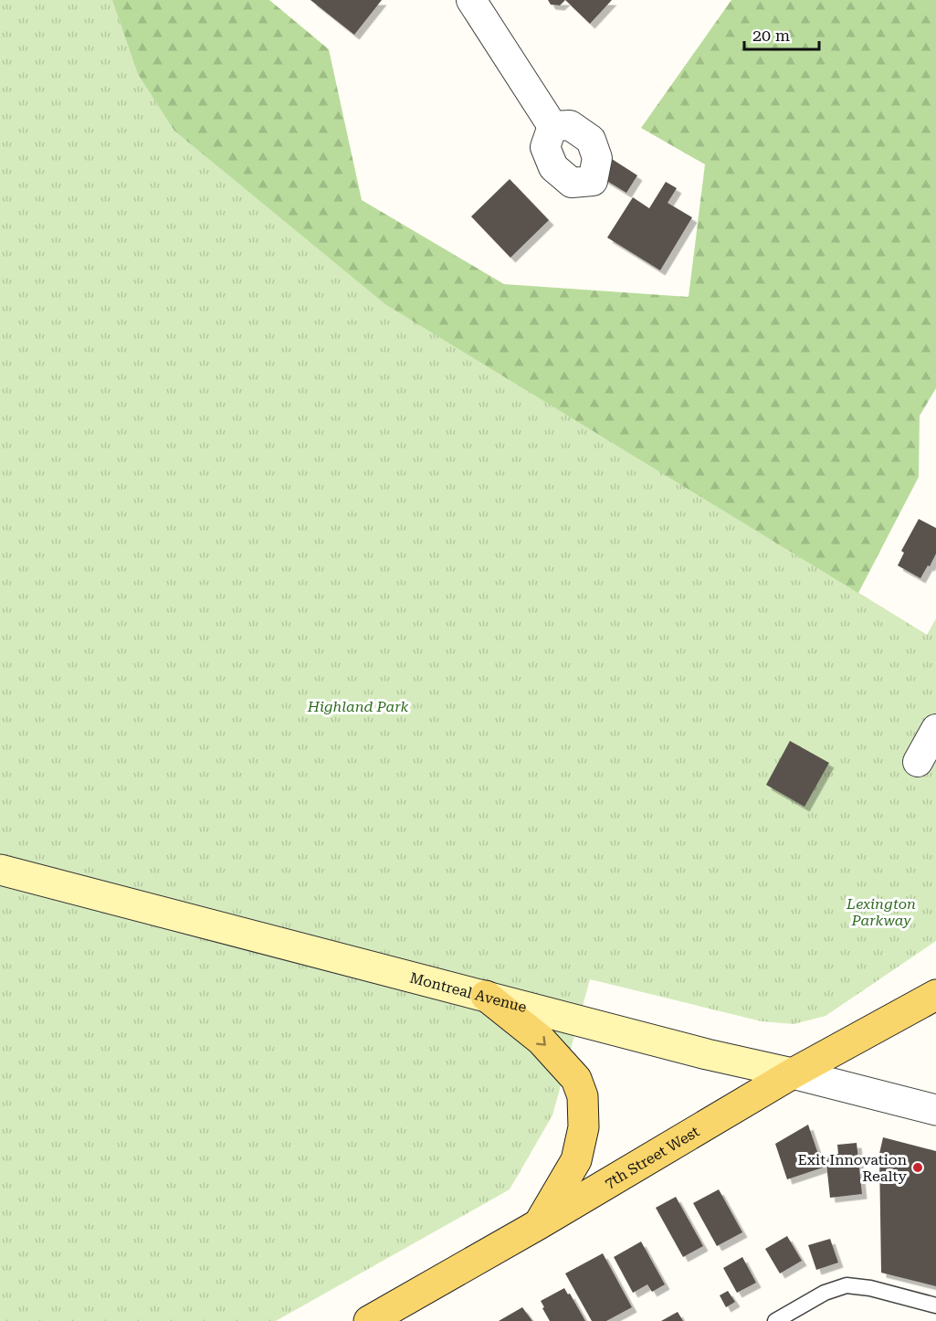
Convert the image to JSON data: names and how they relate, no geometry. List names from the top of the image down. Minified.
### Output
{"streets":{"main road":["Montreal Avenue","7th Street West"]},"crossings":[["Montreal Avenue","7th Street West"]],"parks":["Highland Park","Lexington Parkway"],"places":["Exit Innovation Realty"],"scale_bar":"20 m"}
